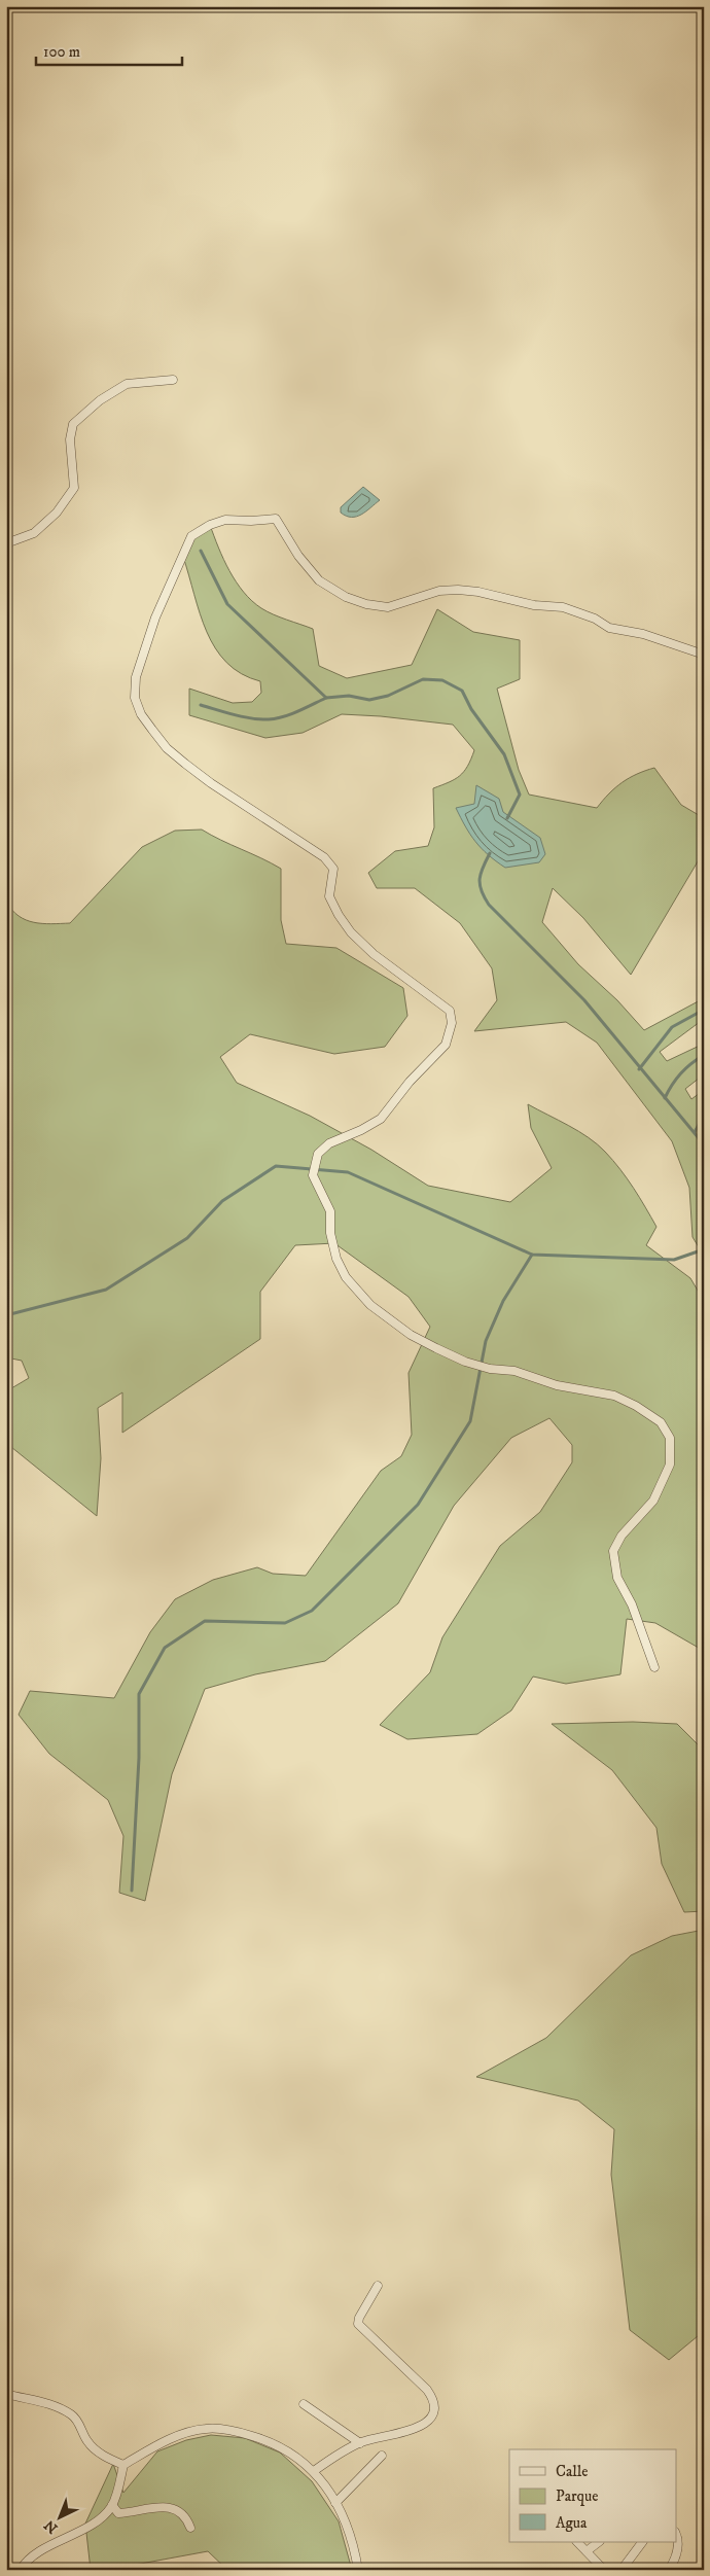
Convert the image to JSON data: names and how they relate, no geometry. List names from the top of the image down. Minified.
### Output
{"legend":["Calle","Parque","Agua"],"scale_bar":"100 m","north":"bottom left"}
